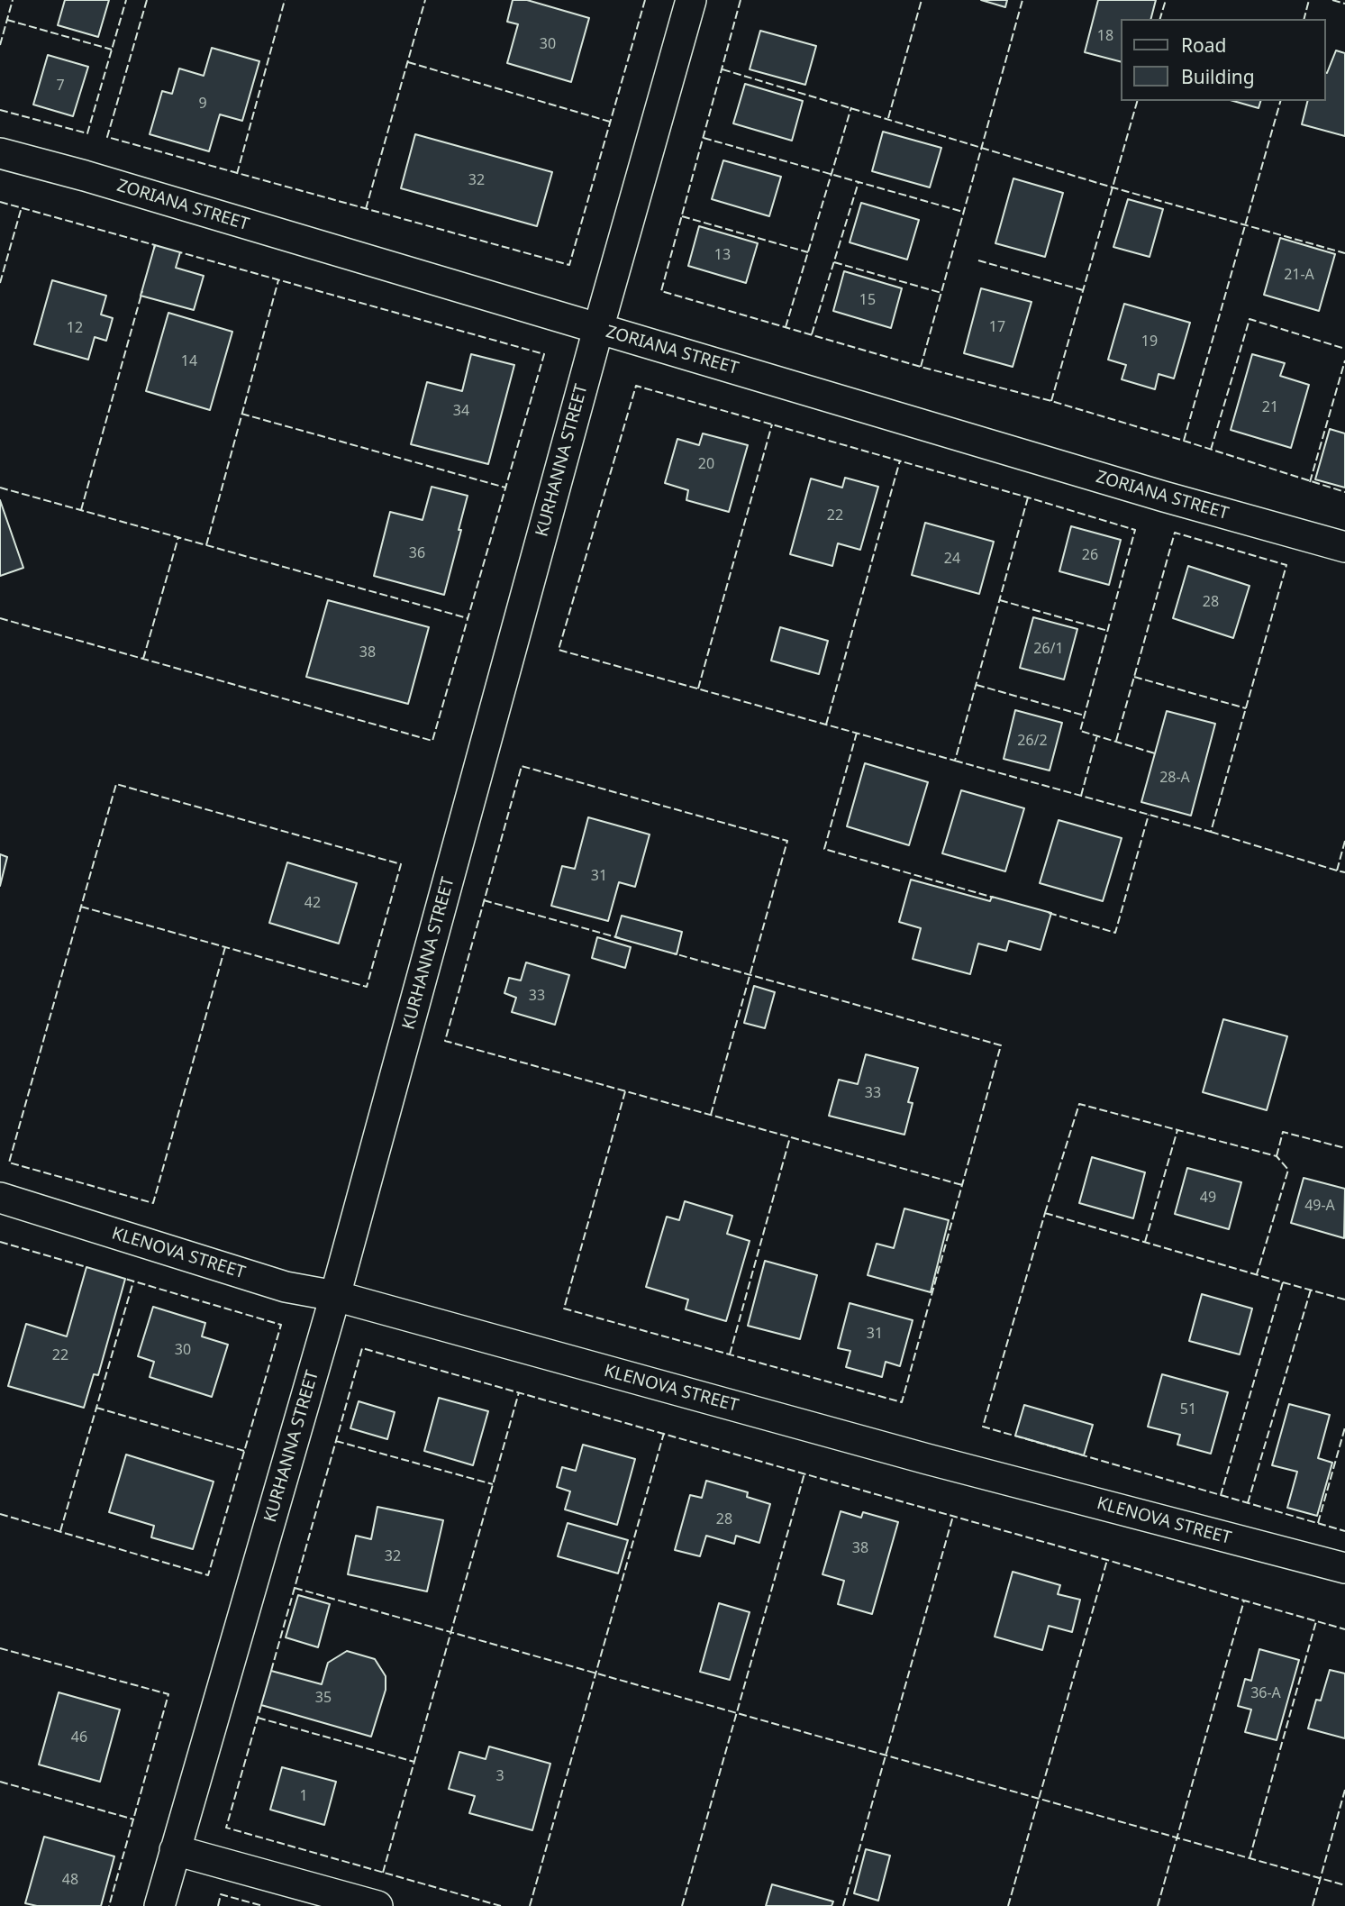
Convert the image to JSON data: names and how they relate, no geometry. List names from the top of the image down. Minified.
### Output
{"streets":{"street":["ZORIANA STREET","KURHANNA STREET","KLENOVA STREET"]},"crossings":[["ZORIANA STREET","KURHANNA STREET"],["KURHANNA STREET","KLENOVA STREET"]],"house_numbers":["18","30","7","9","32","13","21-А","15","17","12","19","14","21","34","20","22","36","26","24","28","26/1","38","26/2","28-А","31","42","33","33","49","49-А","31","30","22","51","28","38","32","36-А","35","46","3","1","48"],"legend":["Road","Building"]}
